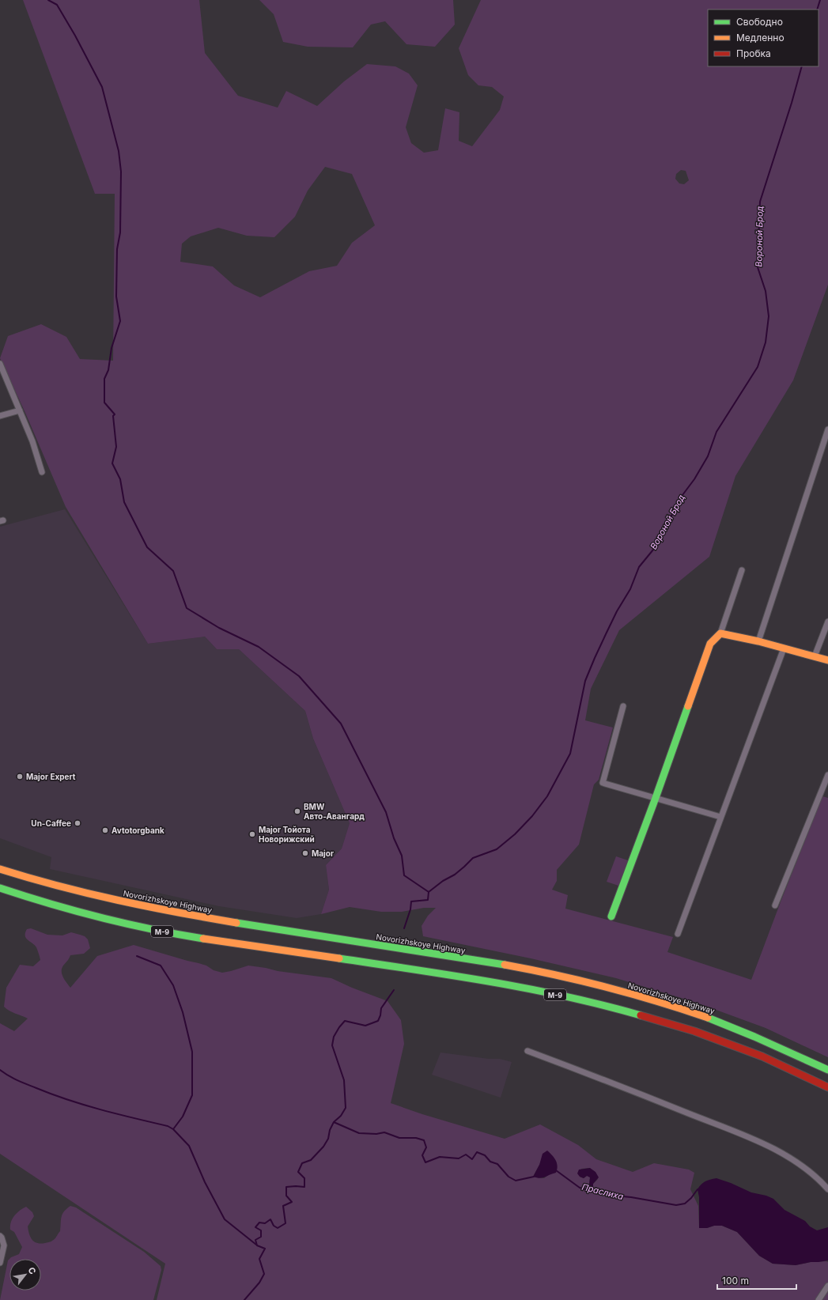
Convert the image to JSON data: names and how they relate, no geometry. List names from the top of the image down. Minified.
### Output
{"streets":{"main road":["Novorizhskoye Highway","М-9"]},"water":["Вороной Брод","Праслиха"],"places":["Major Expert","BMW Авто-Авангард","Un-Caffee","Avtotorgbank","Major Тойота Новорижский","Major"],"legend":["Свободно","Медленно","Пробка"],"scale_bar":"100 m","north":"top right"}
